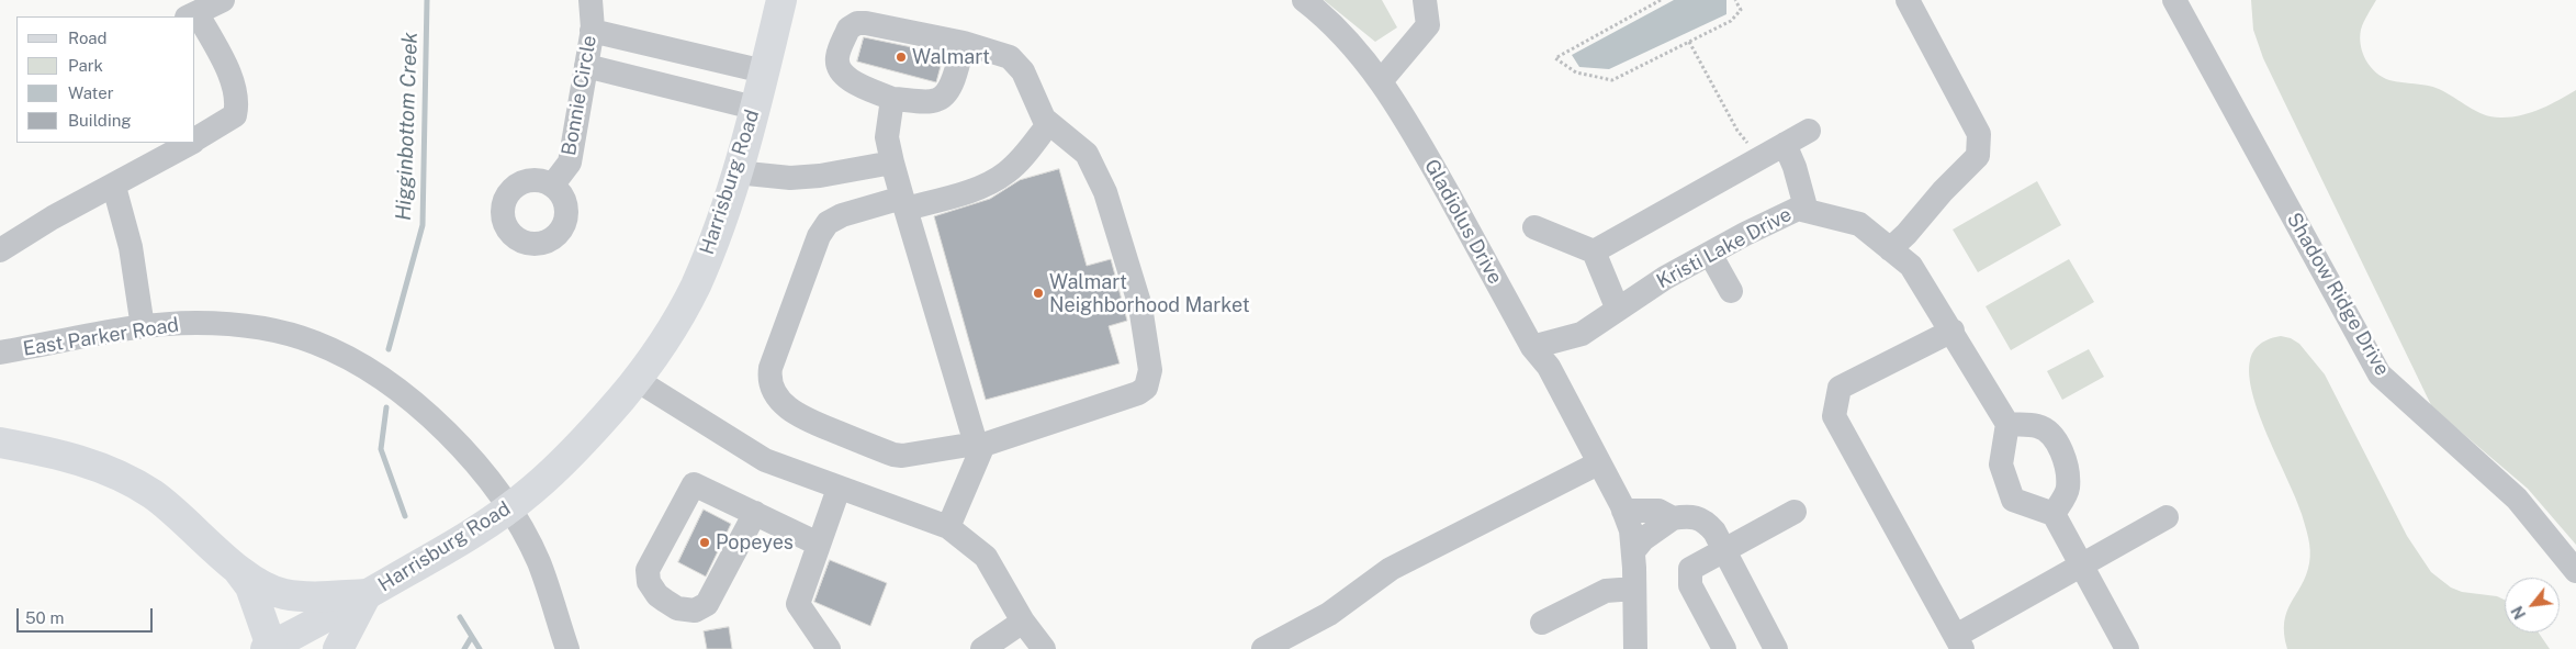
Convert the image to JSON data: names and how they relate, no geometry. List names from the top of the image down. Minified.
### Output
{"streets":{"main road":["Harrisburg Road"],"street":["Bonnie Circle","Gladiolus Drive","Kristi Lake Drive","Shadow Ridge Drive","East Parker Road"]},"crossings":[["Harrisburg Road","East Parker Road"],["Gladiolus Drive","Kristi Lake Drive"]],"water":["Higginbottom Creek"],"places":["Walmart","Walmart Neighborhood Market","Popeyes"],"legend":["Road","Park","Water","Building"],"scale_bar":"50 m","north":"bottom left"}
